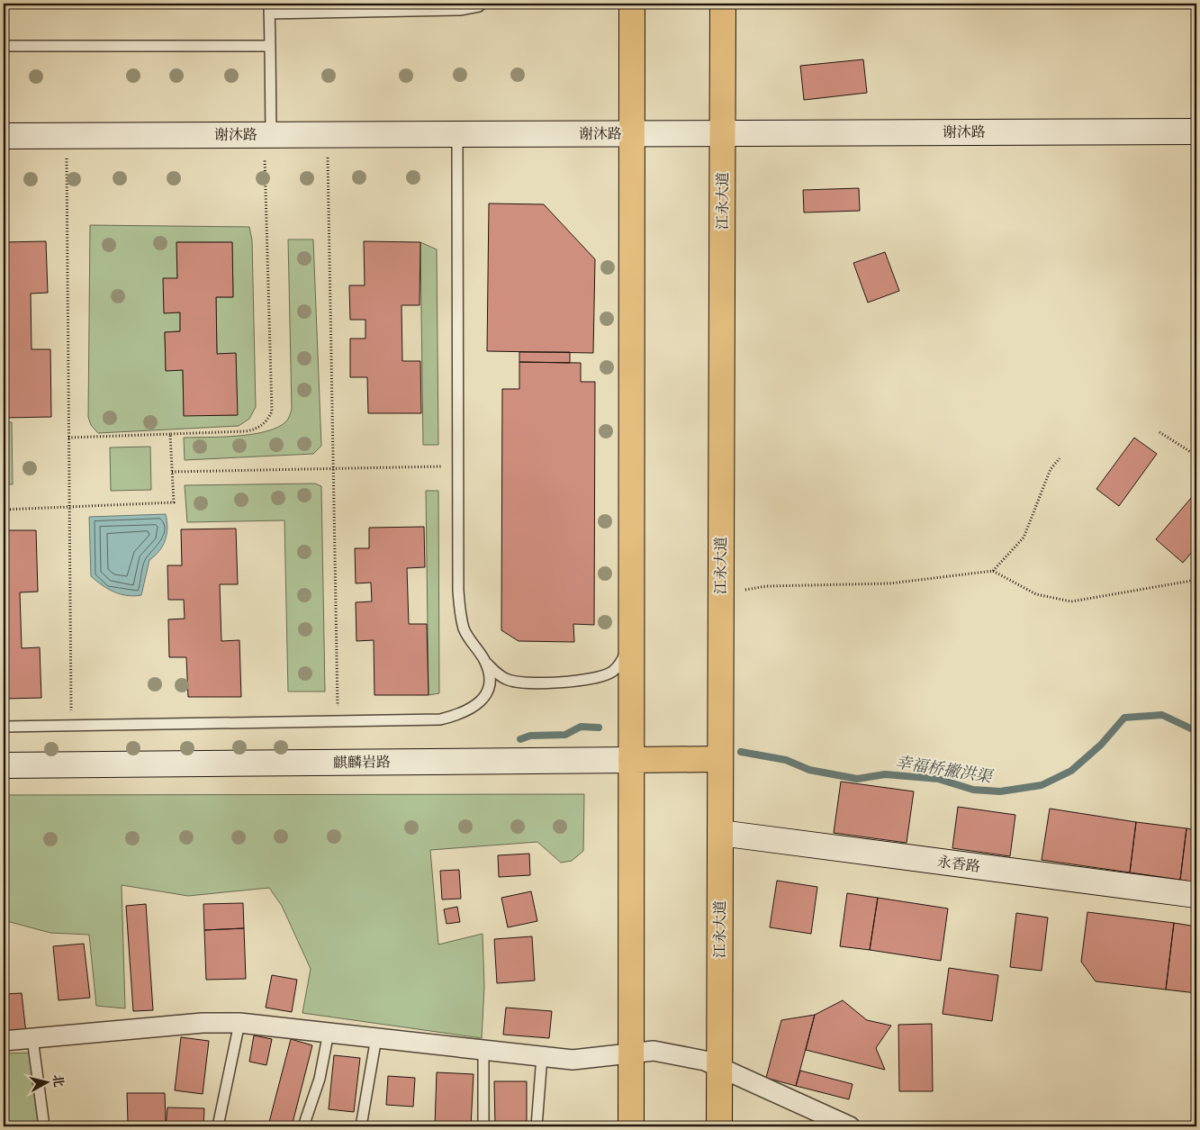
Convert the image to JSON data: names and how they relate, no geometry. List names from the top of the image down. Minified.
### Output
{"streets":{"main road":["江永大道","麒麟岩路"],"street":["谢沐路","永香路"]},"crossings":[["谢沐路","江永大道"],["江永大道","麒麟岩路"],["江永大道","永香路"]],"water":["幸福桥撇洪渠"],"north":"right"}
